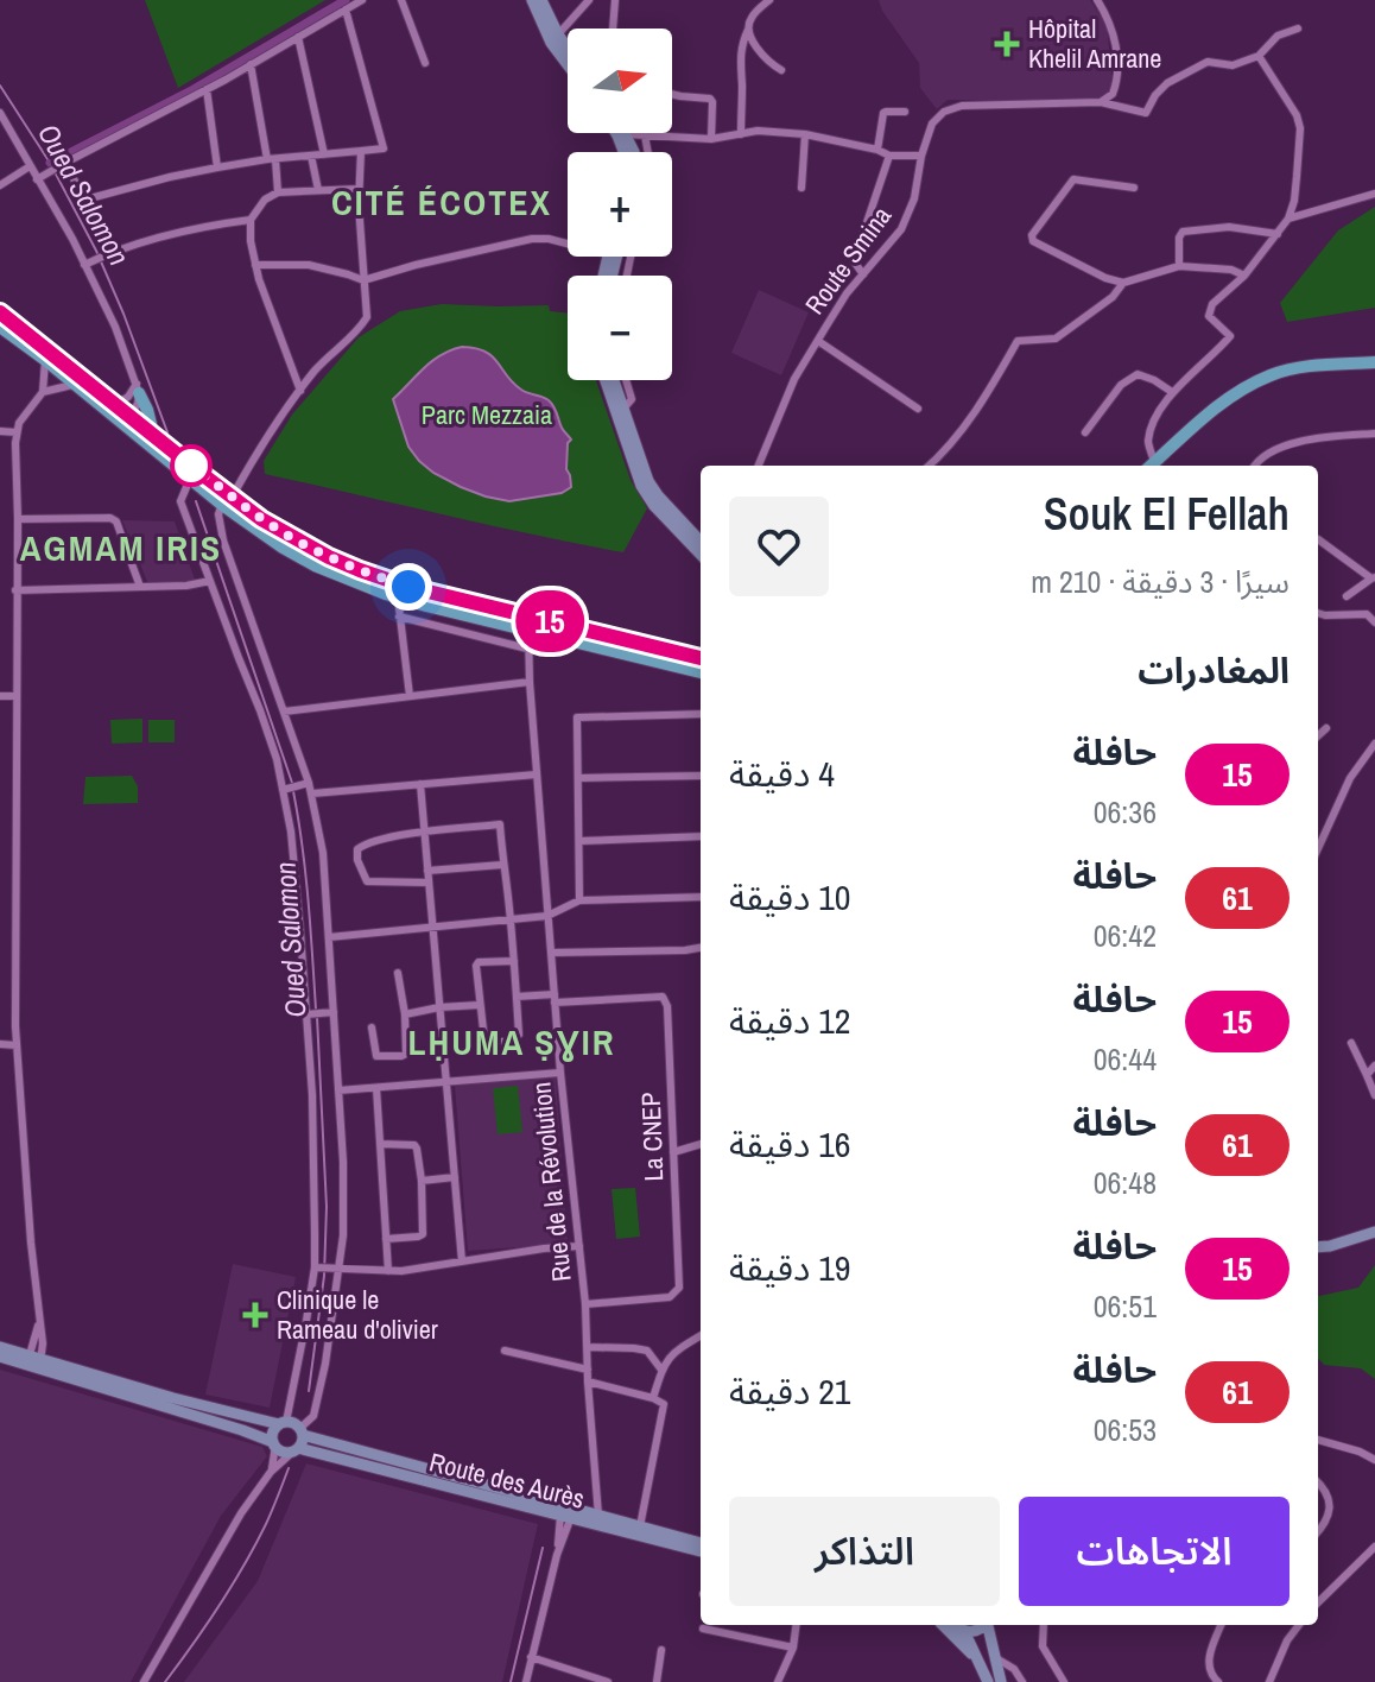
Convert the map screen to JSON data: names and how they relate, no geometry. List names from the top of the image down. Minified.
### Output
{"streets":{"street":["Route Smina","La CNEP","Rue de la Révolution","Route des Aurès"]},"crossings":[["La CNEP","Rue de la Révolution"],["Rue de la Révolution","Route des Aurès"]],"districts":["CITÉ ÉCOTEX","AGMAM IRIS","LḤUMA ṢƔIR"],"water":["Oued Salomon"],"parks":["Parc Mezzaia"],"places":{"health":["Hôpital Khelil Amrane","Clinique le Rameau d'olivier"]},"lines":["bus line 15"],"north":"right","page":{"on_map":"15","map_buttons":["+","−"],"heading":[["Souk El Fellah","سيرًا · 3 دقيقة · 210 m"],"المغادرات"],"list":[{"mark":"15","name":"حافلة","note":"06:36","value":"4 دقيقة"},{"mark":"61","name":"حافلة","note":"06:42","value":"10 دقيقة"},{"mark":"15","name":"حافلة","note":"06:44","value":"12 دقيقة"},{"mark":"61","name":"حافلة","note":"06:48","value":"16 دقيقة"},{"mark":"15","name":"حافلة","note":"06:51","value":"19 دقيقة"},{"mark":"61","name":"حافلة","note":"06:53","value":"21 دقيقة"}],"buttons":["الاتجاهات","التذاكر"]}}
